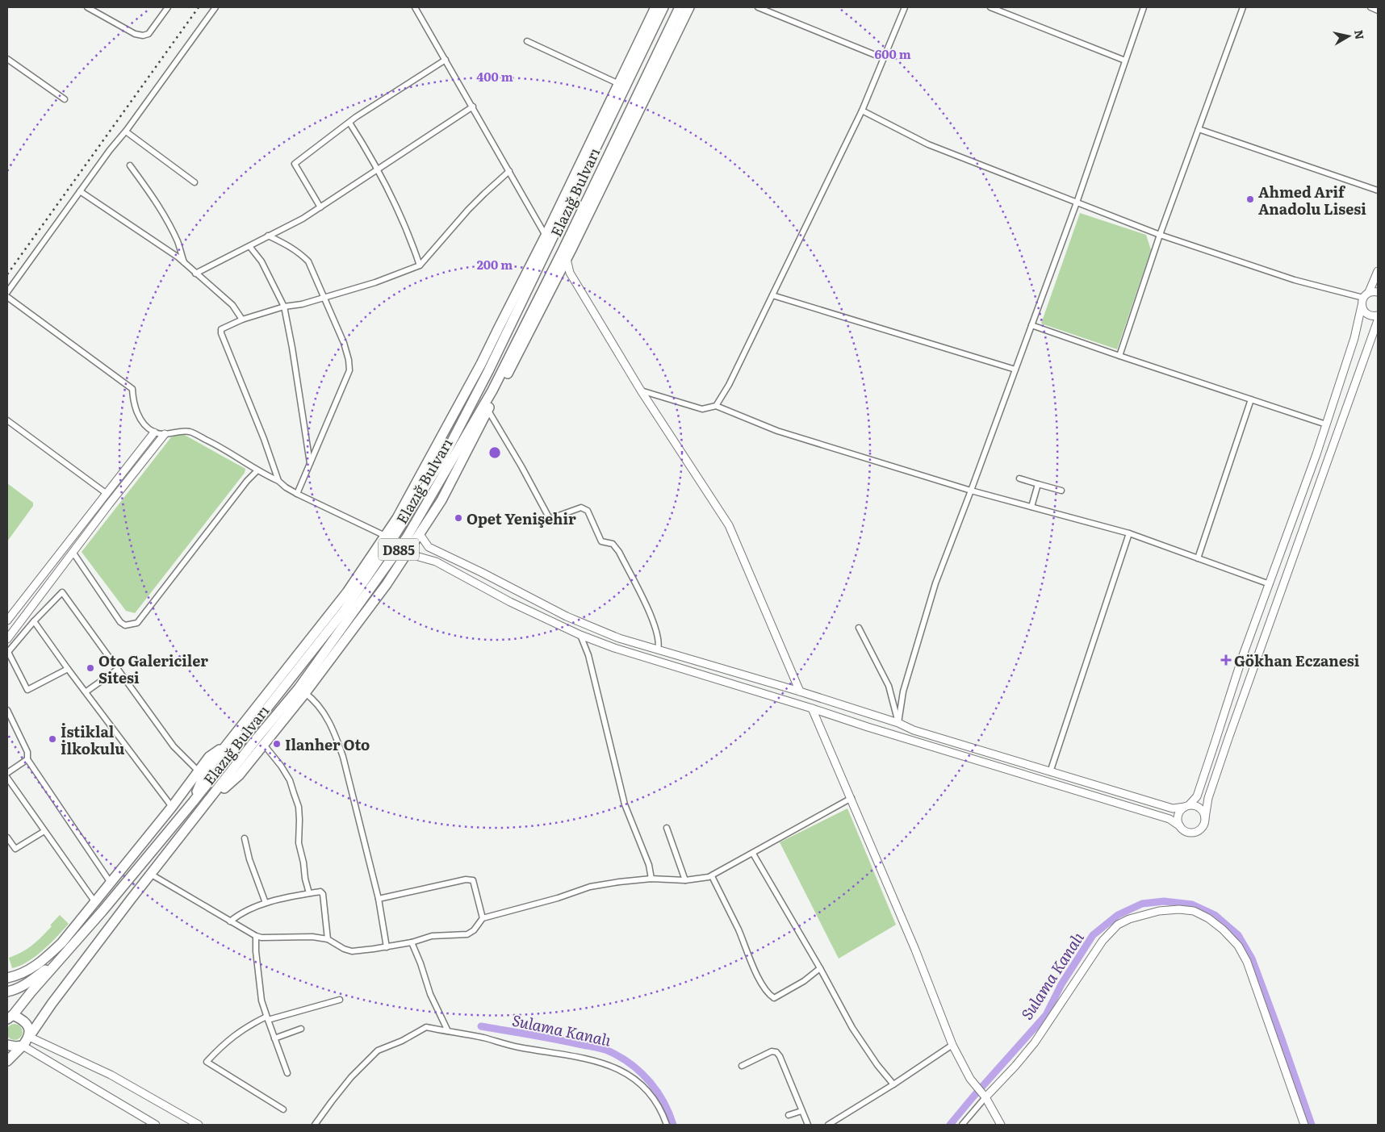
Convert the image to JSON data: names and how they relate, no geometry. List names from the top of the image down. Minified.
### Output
{"streets":{"highway":["Elazığ Bulvarı","D885"]},"water":["Sulama Kanalı"],"places":{"other":["Ahmed Arif Anadolu Lisesi","Opet Yenişehir","Oto Galericiler Sitesi","İstiklal İlkokulu","Ilanher Oto"],"health":["Gökhan Eczanesi"]},"north":"right","rings":["600 m","400 m","200 m"]}
